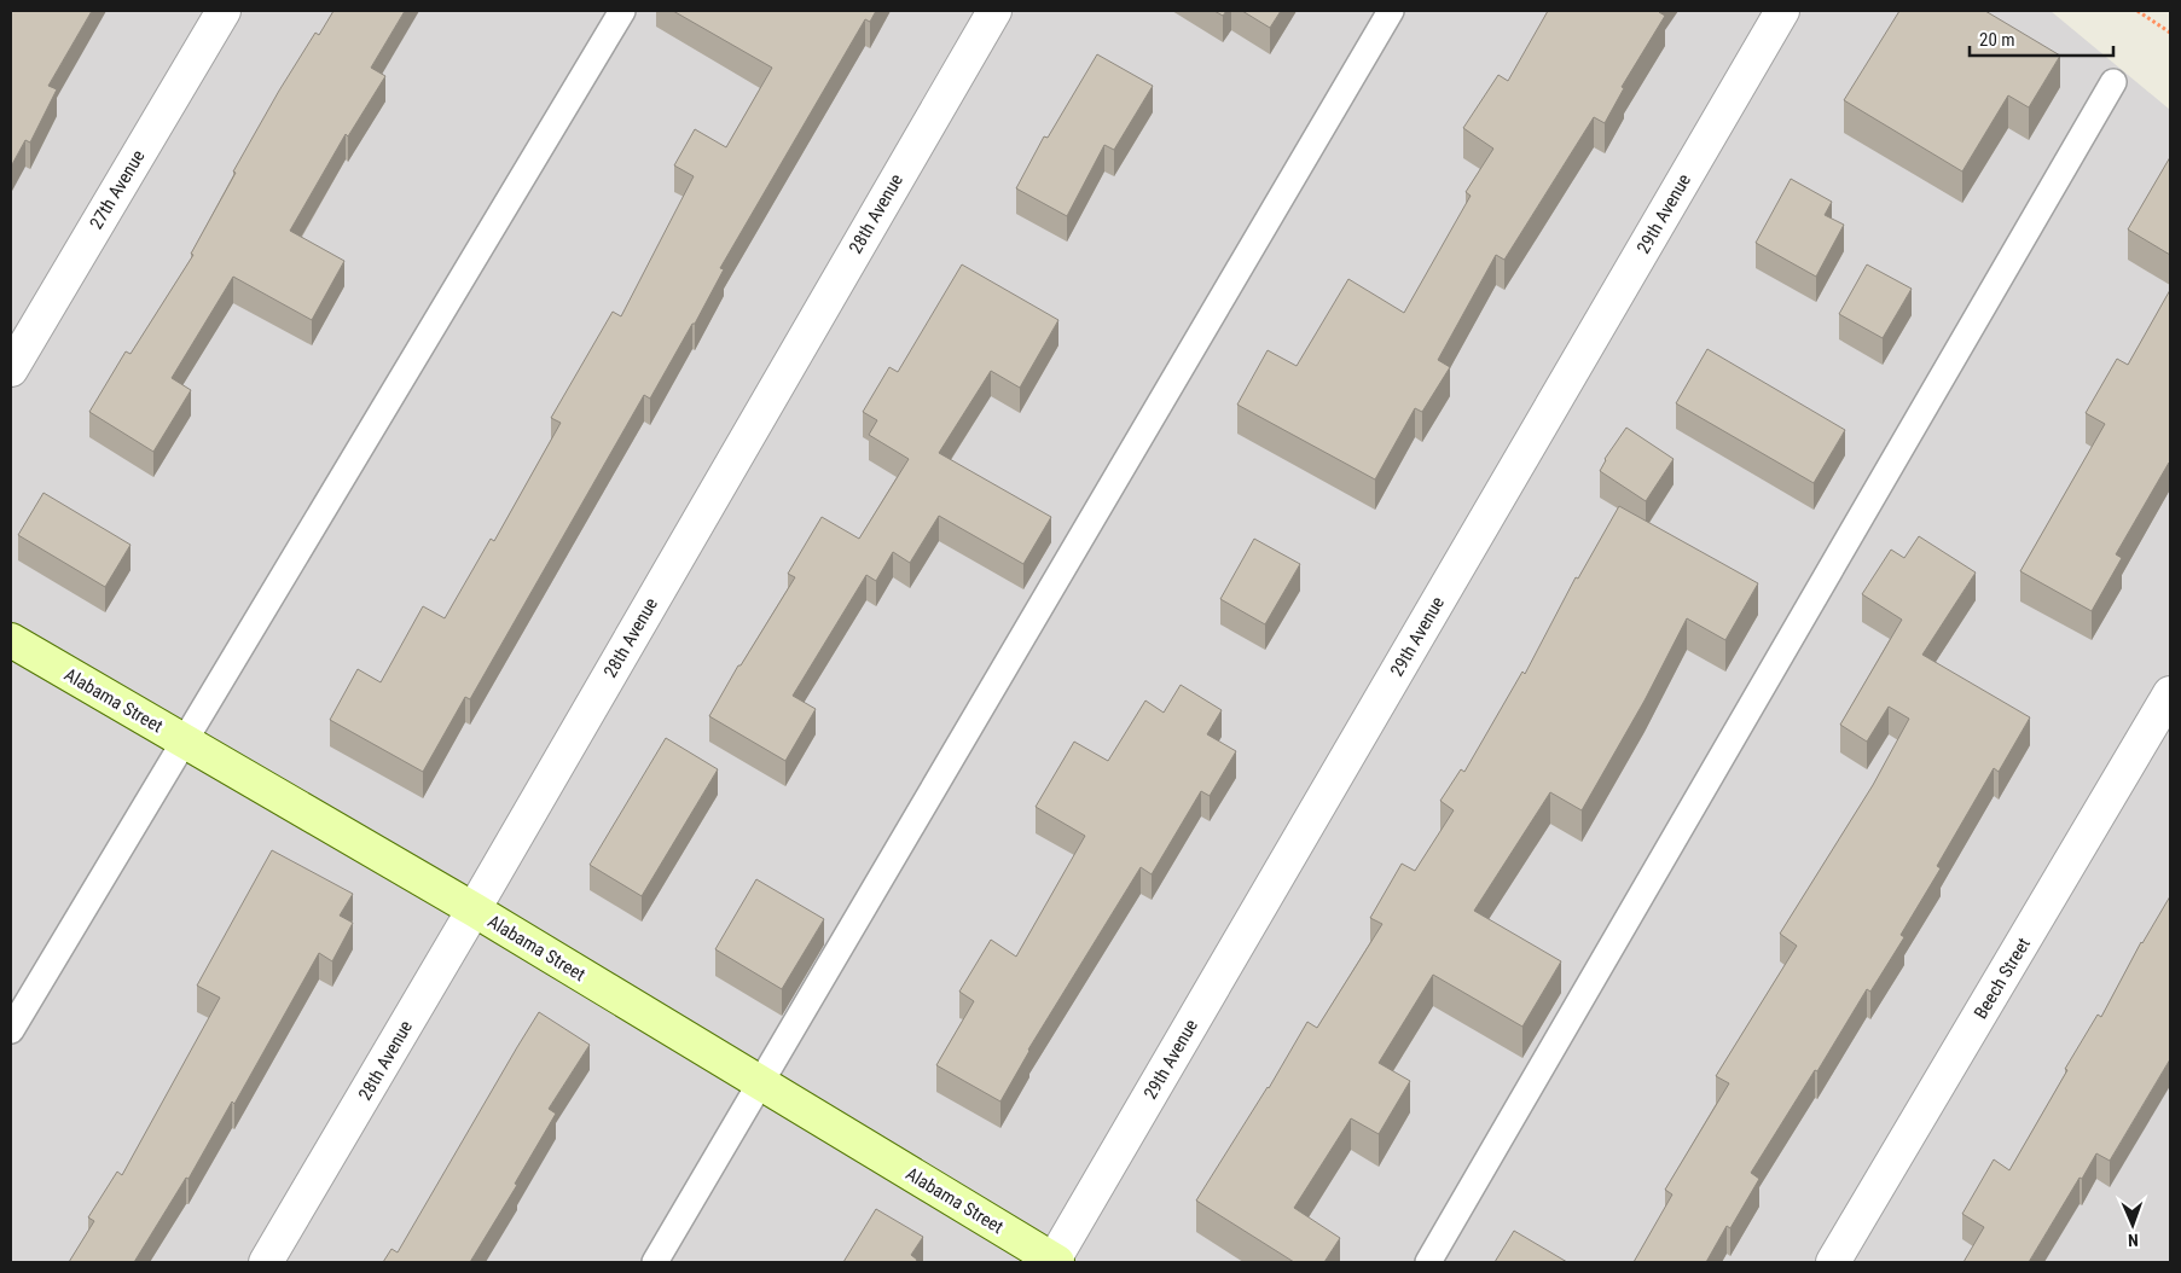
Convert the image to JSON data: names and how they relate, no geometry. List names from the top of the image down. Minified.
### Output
{"streets":{"street":["27th Avenue","28th Avenue","29th Avenue","Alabama Street","Beech Street"]},"crossings":[["28th Avenue","Alabama Street"],["29th Avenue","Alabama Street"]],"scale_bar":"20 m","north":"bottom"}
